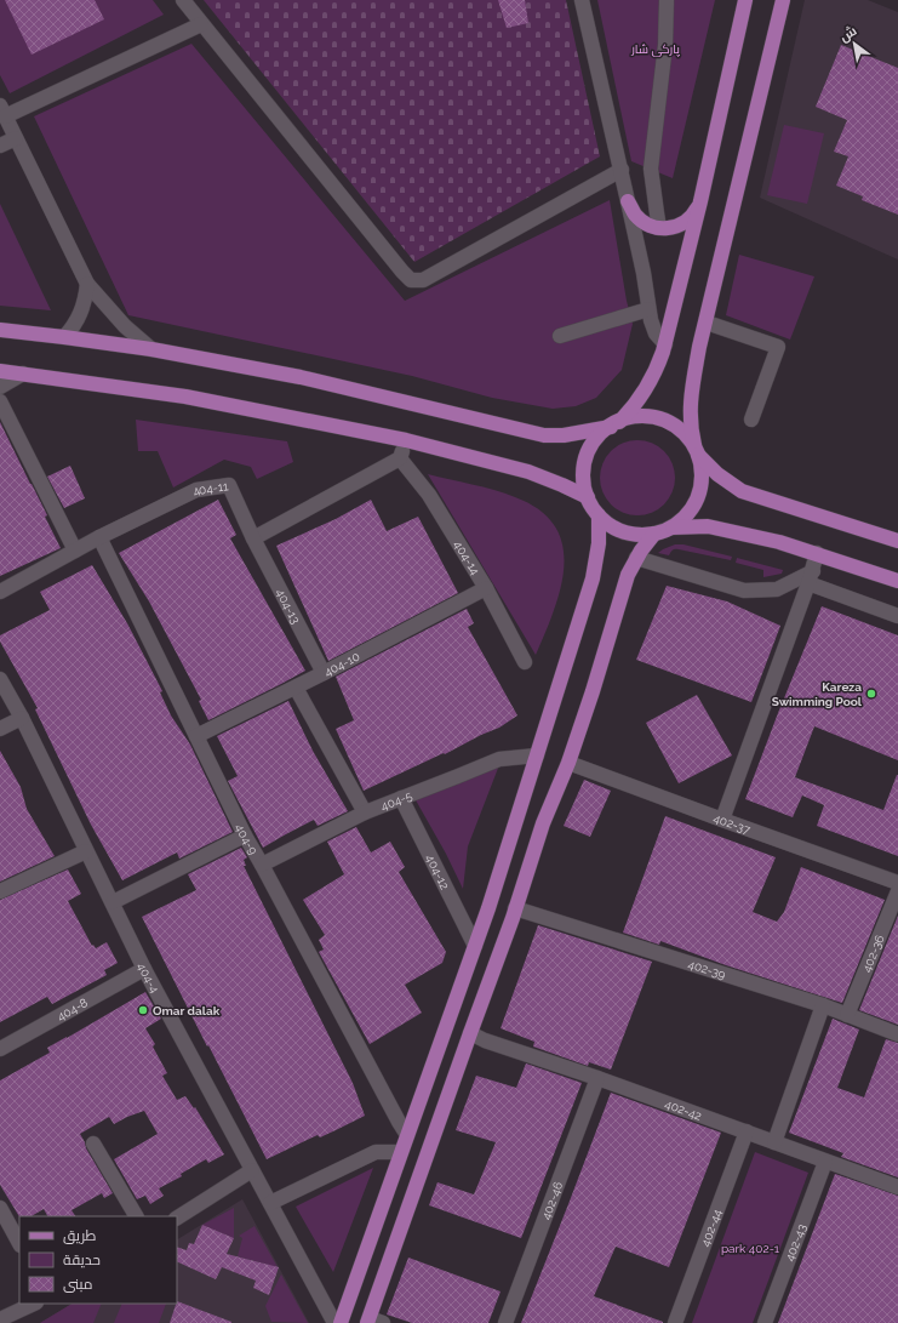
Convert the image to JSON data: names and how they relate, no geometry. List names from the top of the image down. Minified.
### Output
{"streets":{"street":["404-11","404-14","404-13","404-10","404-5","402-37","404-9","404-12","402-36","402-39","404-4","404-8","402-42","402-46","402-44","402-43"]},"crossings":[["404-11","404-13"],["404-11","404-9"],["404-14","404-10"],["404-13","404-10"],["404-10","404-9"],["404-5","404-9"],["404-5","404-12"],["402-36","402-39"],["404-4","404-8"],["402-42","402-46"],["402-42","402-44"],["402-42","402-43"]],"parks":["پارکی شار","park 402-1"],"places":["Kareza Swimming Pool","Omar dalak"],"legend":["طريق","حديقة","مبنى"],"north":"top left"}
